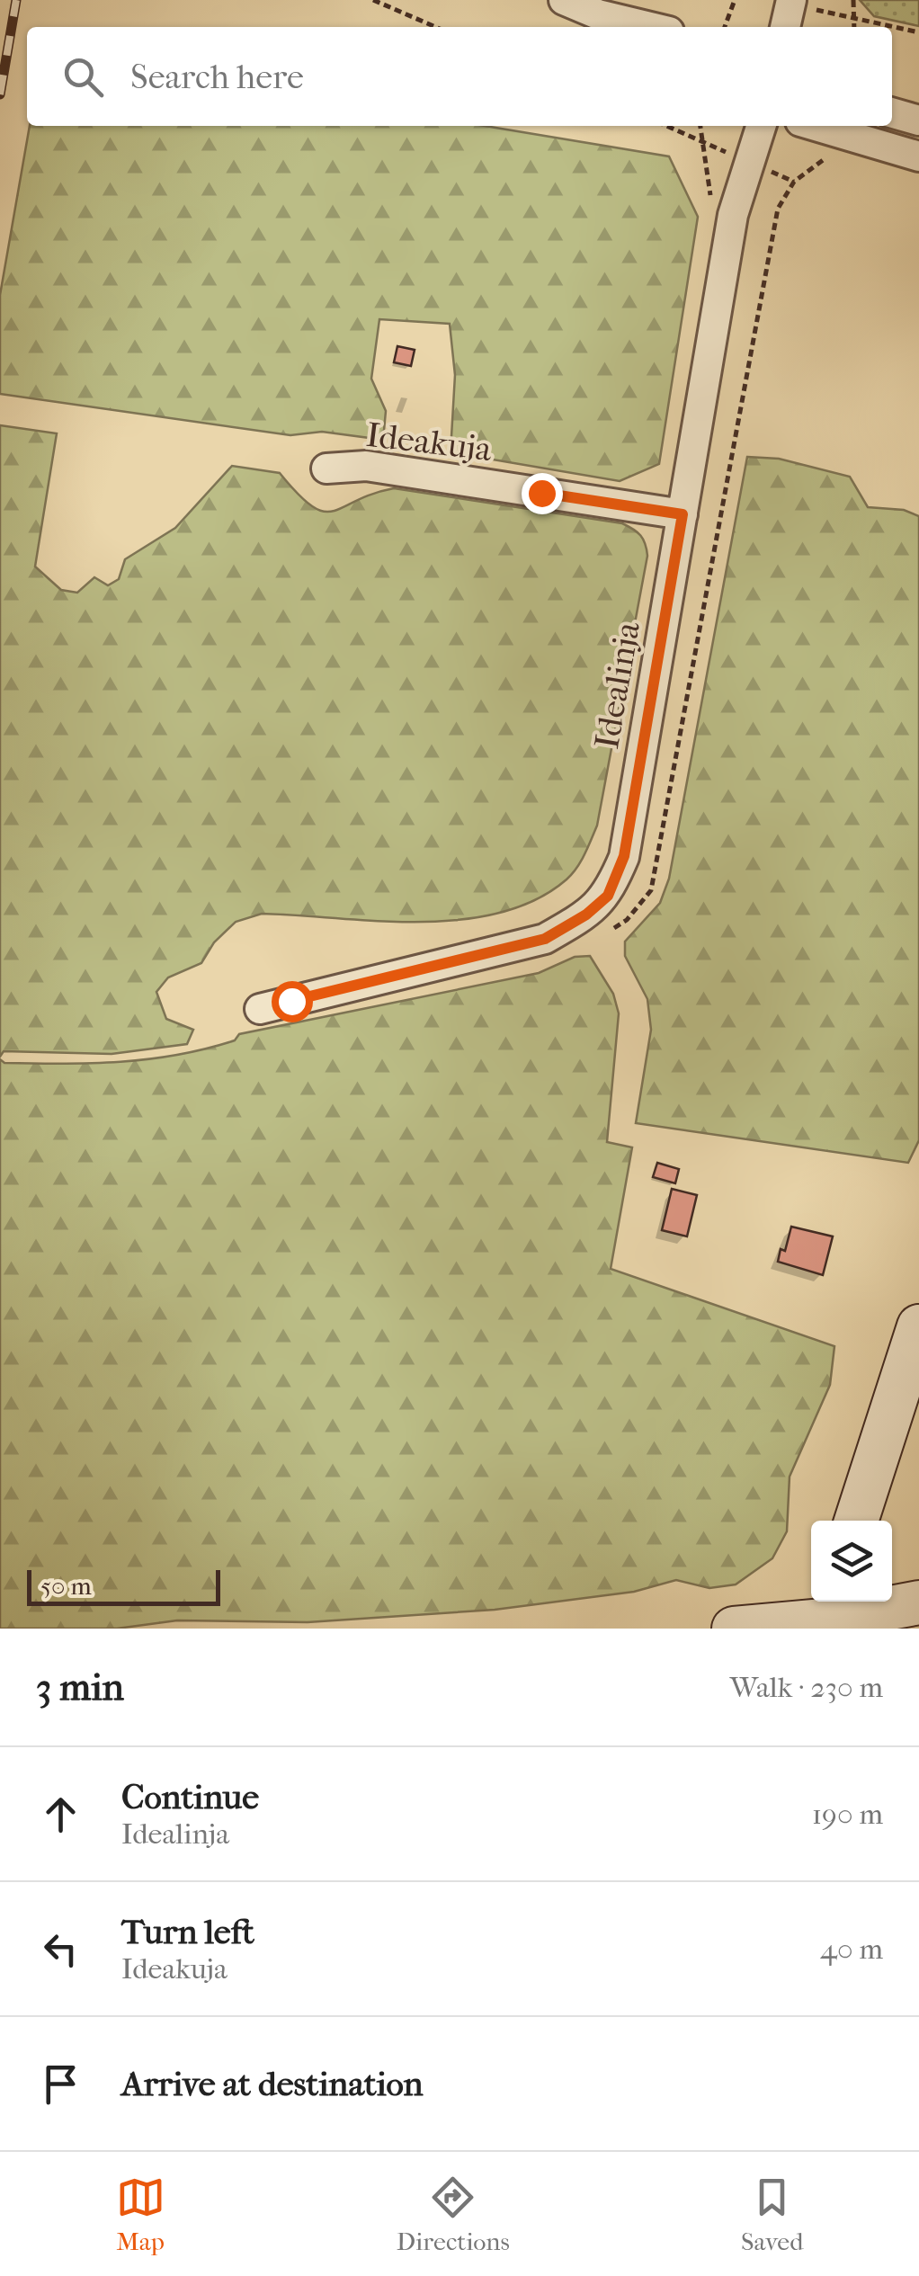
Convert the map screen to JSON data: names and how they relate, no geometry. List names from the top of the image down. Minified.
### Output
{"streets":{"street":["Ideakuja","Idealinja"]},"crossings":[["Ideakuja","Idealinja"]],"scale_bar":"50 m","page":{"search":"Search here","scale":"50 m","heading":["3 min","Walk · 230 m"],"list":[["Continue","Idealinja","190 m"],["Turn left","Ideakuja","40 m"],"Arrive at destination"],"nav":["Map","Directions","Saved"]}}
